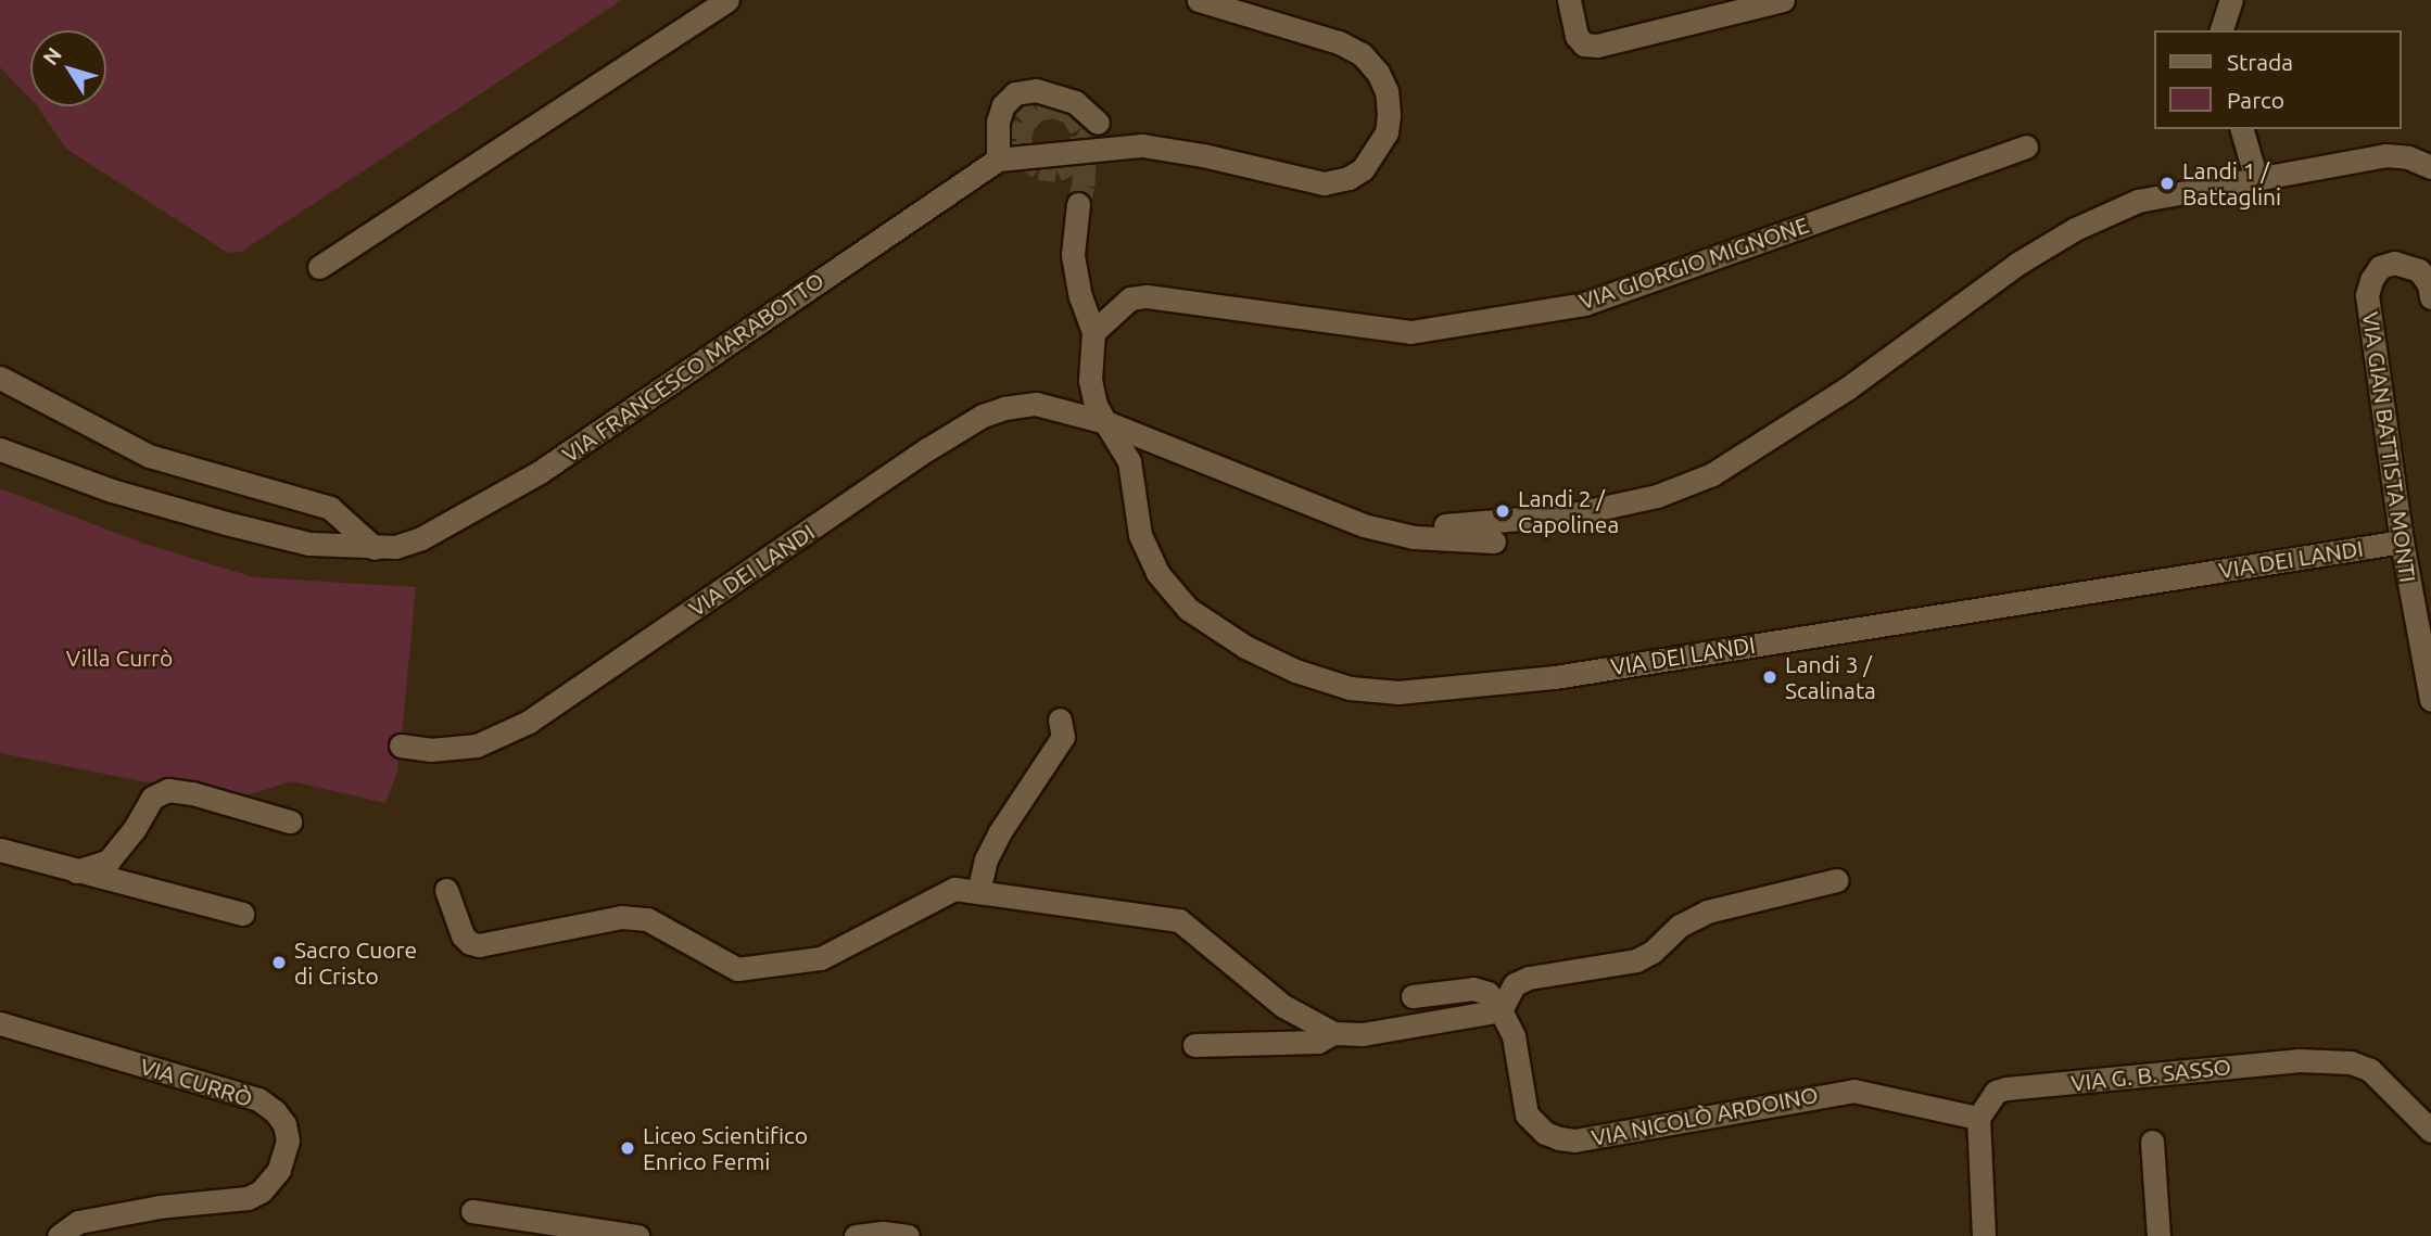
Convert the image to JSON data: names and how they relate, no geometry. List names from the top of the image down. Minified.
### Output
{"streets":{"street":["VIA GIORGIO MIGNONE","VIA FRANCESCO MARABOTTO","VIA GIAN BATTISTA MONTI","VIA DEI LANDI","VIA G. B. SASSO","VIA CURRÒ","VIA NICOLÒ ARDOINO"]},"crossings":[["VIA GIORGIO MIGNONE","VIA DEI LANDI"],["VIA GIAN BATTISTA MONTI","VIA DEI LANDI"],["VIA G. B. SASSO","VIA NICOLÒ ARDOINO"]],"parks":["Villa Currò"],"places":["Landi 1 / Battaglini","Landi 2 / Capolinea","Landi 3 / Scalinata","Sacro Cuore di Cristo","Liceo Scientifico Enrico Fermi"],"legend":["Strada","Parco"],"north":"top left"}
